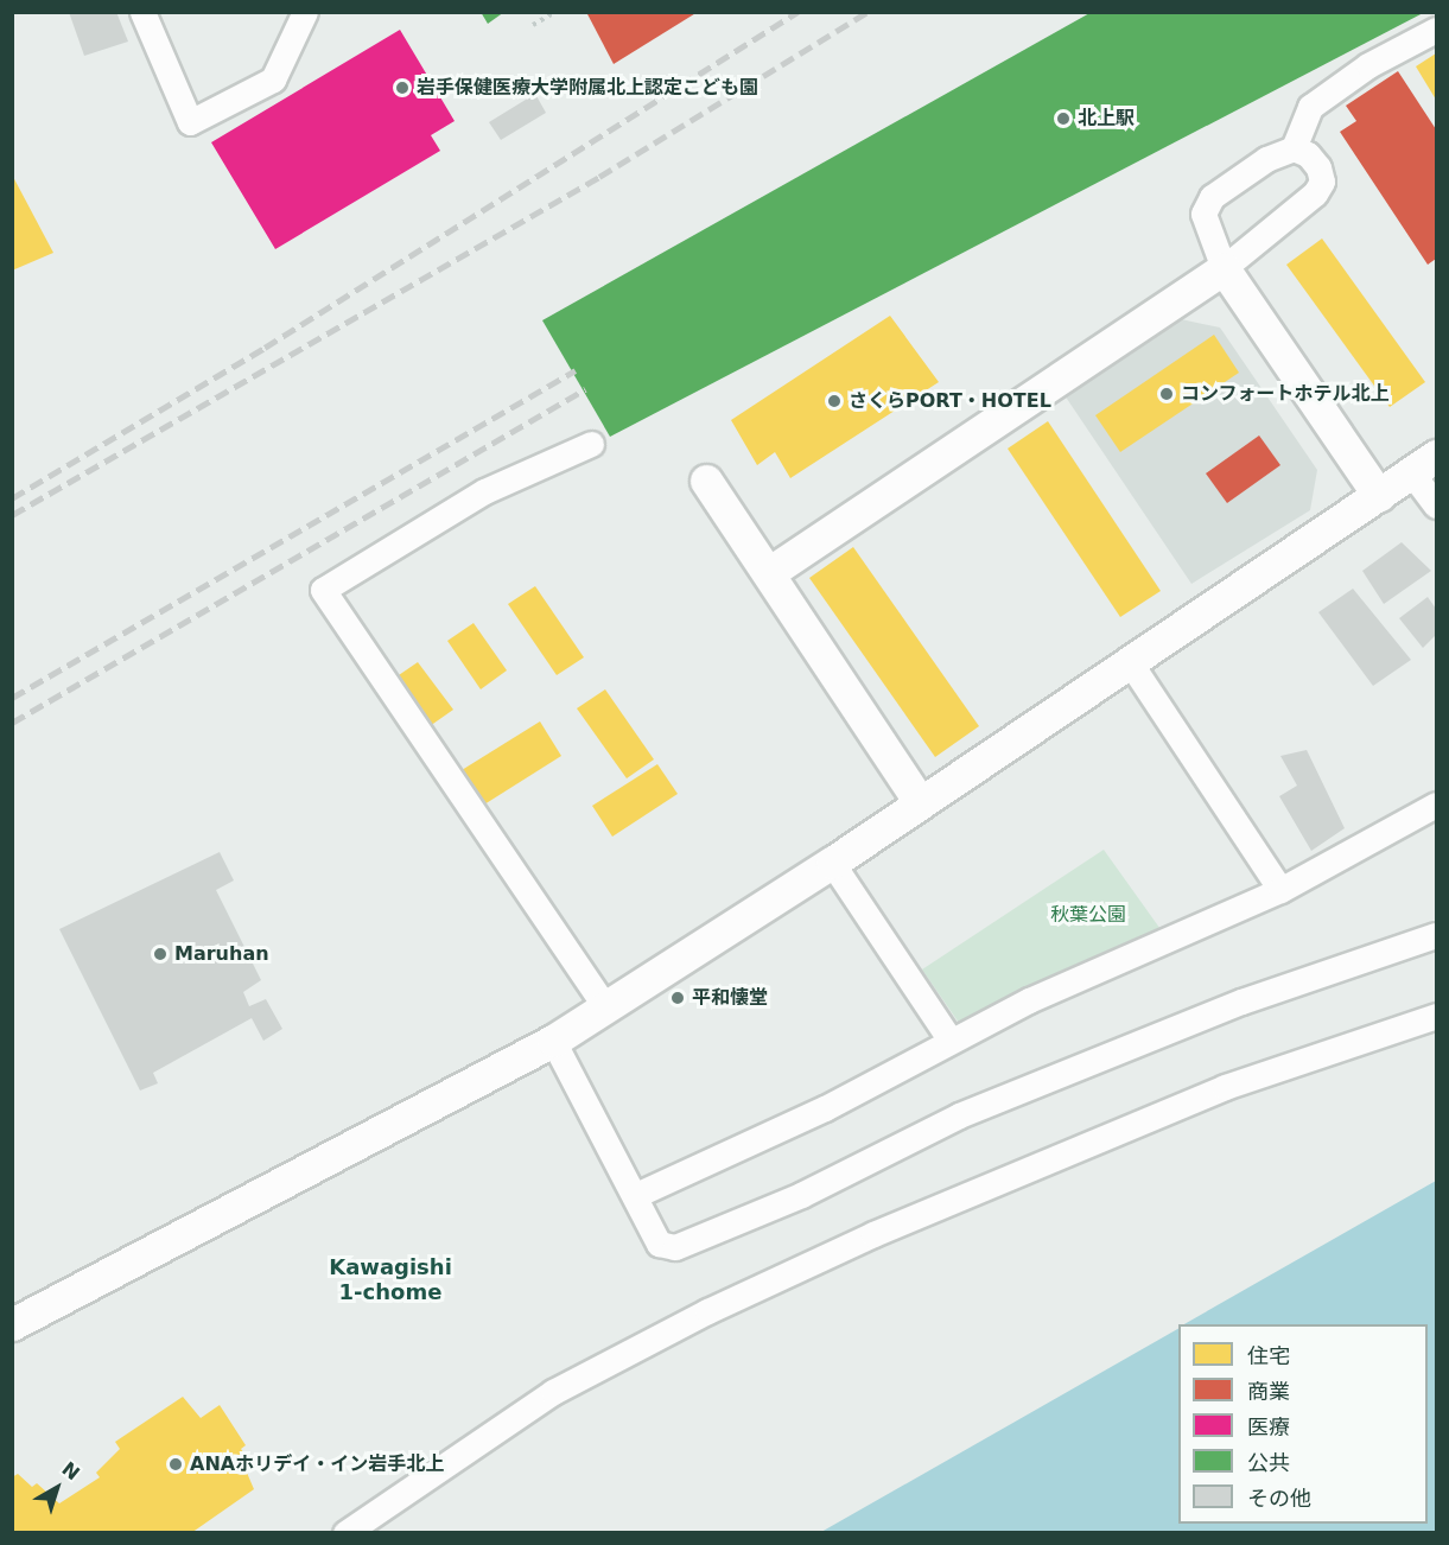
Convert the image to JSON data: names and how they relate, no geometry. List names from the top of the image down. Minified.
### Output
{"districts":["Kawagishi 1-chome"],"parks":["秋葉公園"],"places":["岩手保健医療大学附属北上認定こども園","北上駅","コンフォートホテル北上","さくらPORT・HOTEL","Maruhan","平和懐堂","ANAホリデイ・イン岩手北上"],"legend":["住宅","商業","医療","公共","その他"],"north":"top right"}
